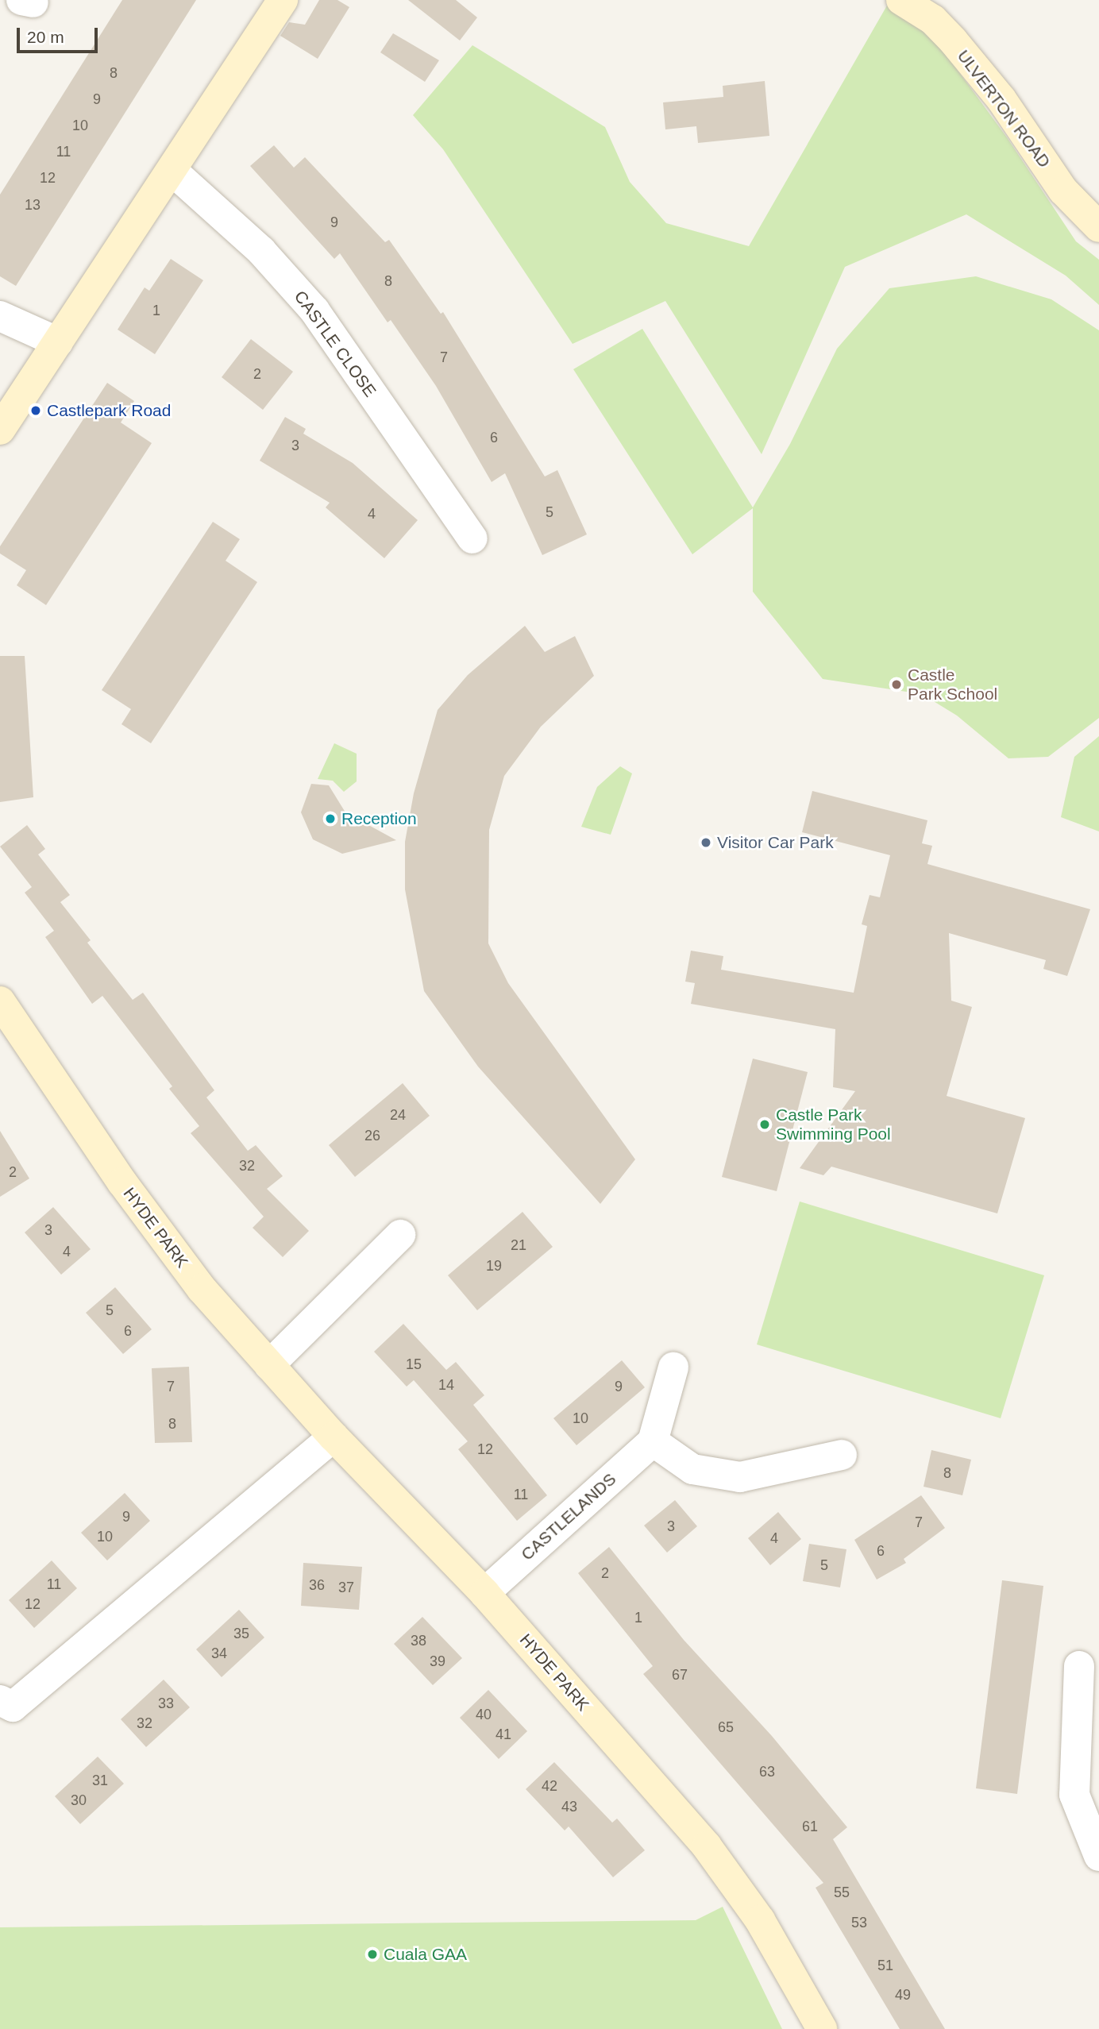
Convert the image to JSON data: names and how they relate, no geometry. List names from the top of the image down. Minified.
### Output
{"streets":{"street":["ULVERTON ROAD","CASTLE CLOSE","HYDE PARK","CASTLELANDS"]},"crossings":[["HYDE PARK","CASTLELANDS"]],"places":["Castlepark Road","Castle Park School","Reception","Visitor Car Park","Castle Park Swimming Pool","Cuala GAA"],"house_numbers":["8","9","10","11","12","13","9","8","1","7","2","6","3","5","4","24","26","32","2","3","21","4","19","5","6","15","14","7","9","10","8","12","8","11","9","7","3","10","4","6","5","2","11","36","37","12","1","35","38","34","39","67","33","40","32","65","41","63","31","42","30","43","61","55","53","51","49"],"scale_bar":"20 m"}
